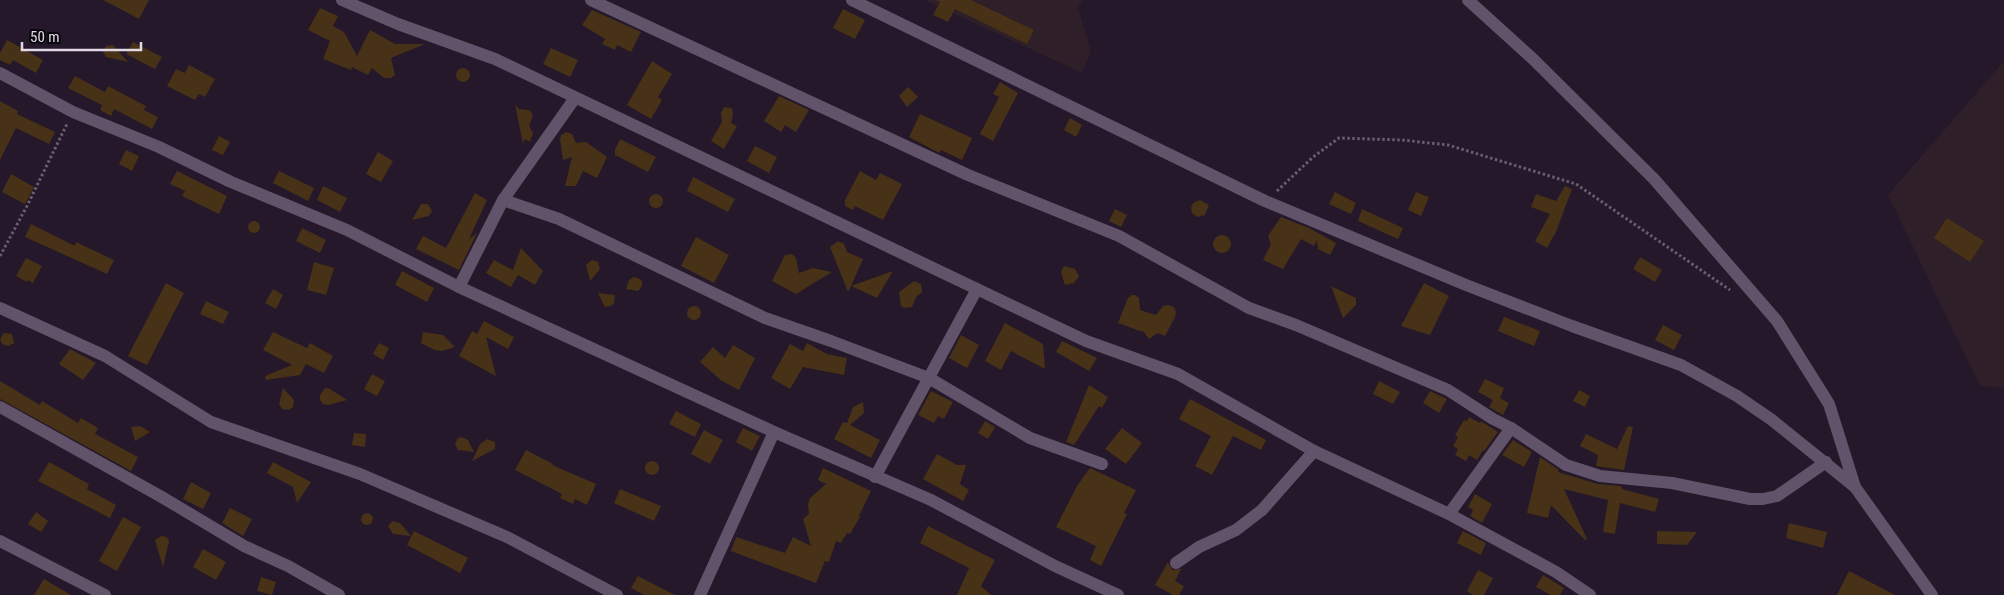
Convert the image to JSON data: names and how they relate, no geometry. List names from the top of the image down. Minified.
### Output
{"scale_bar":"50 m"}
